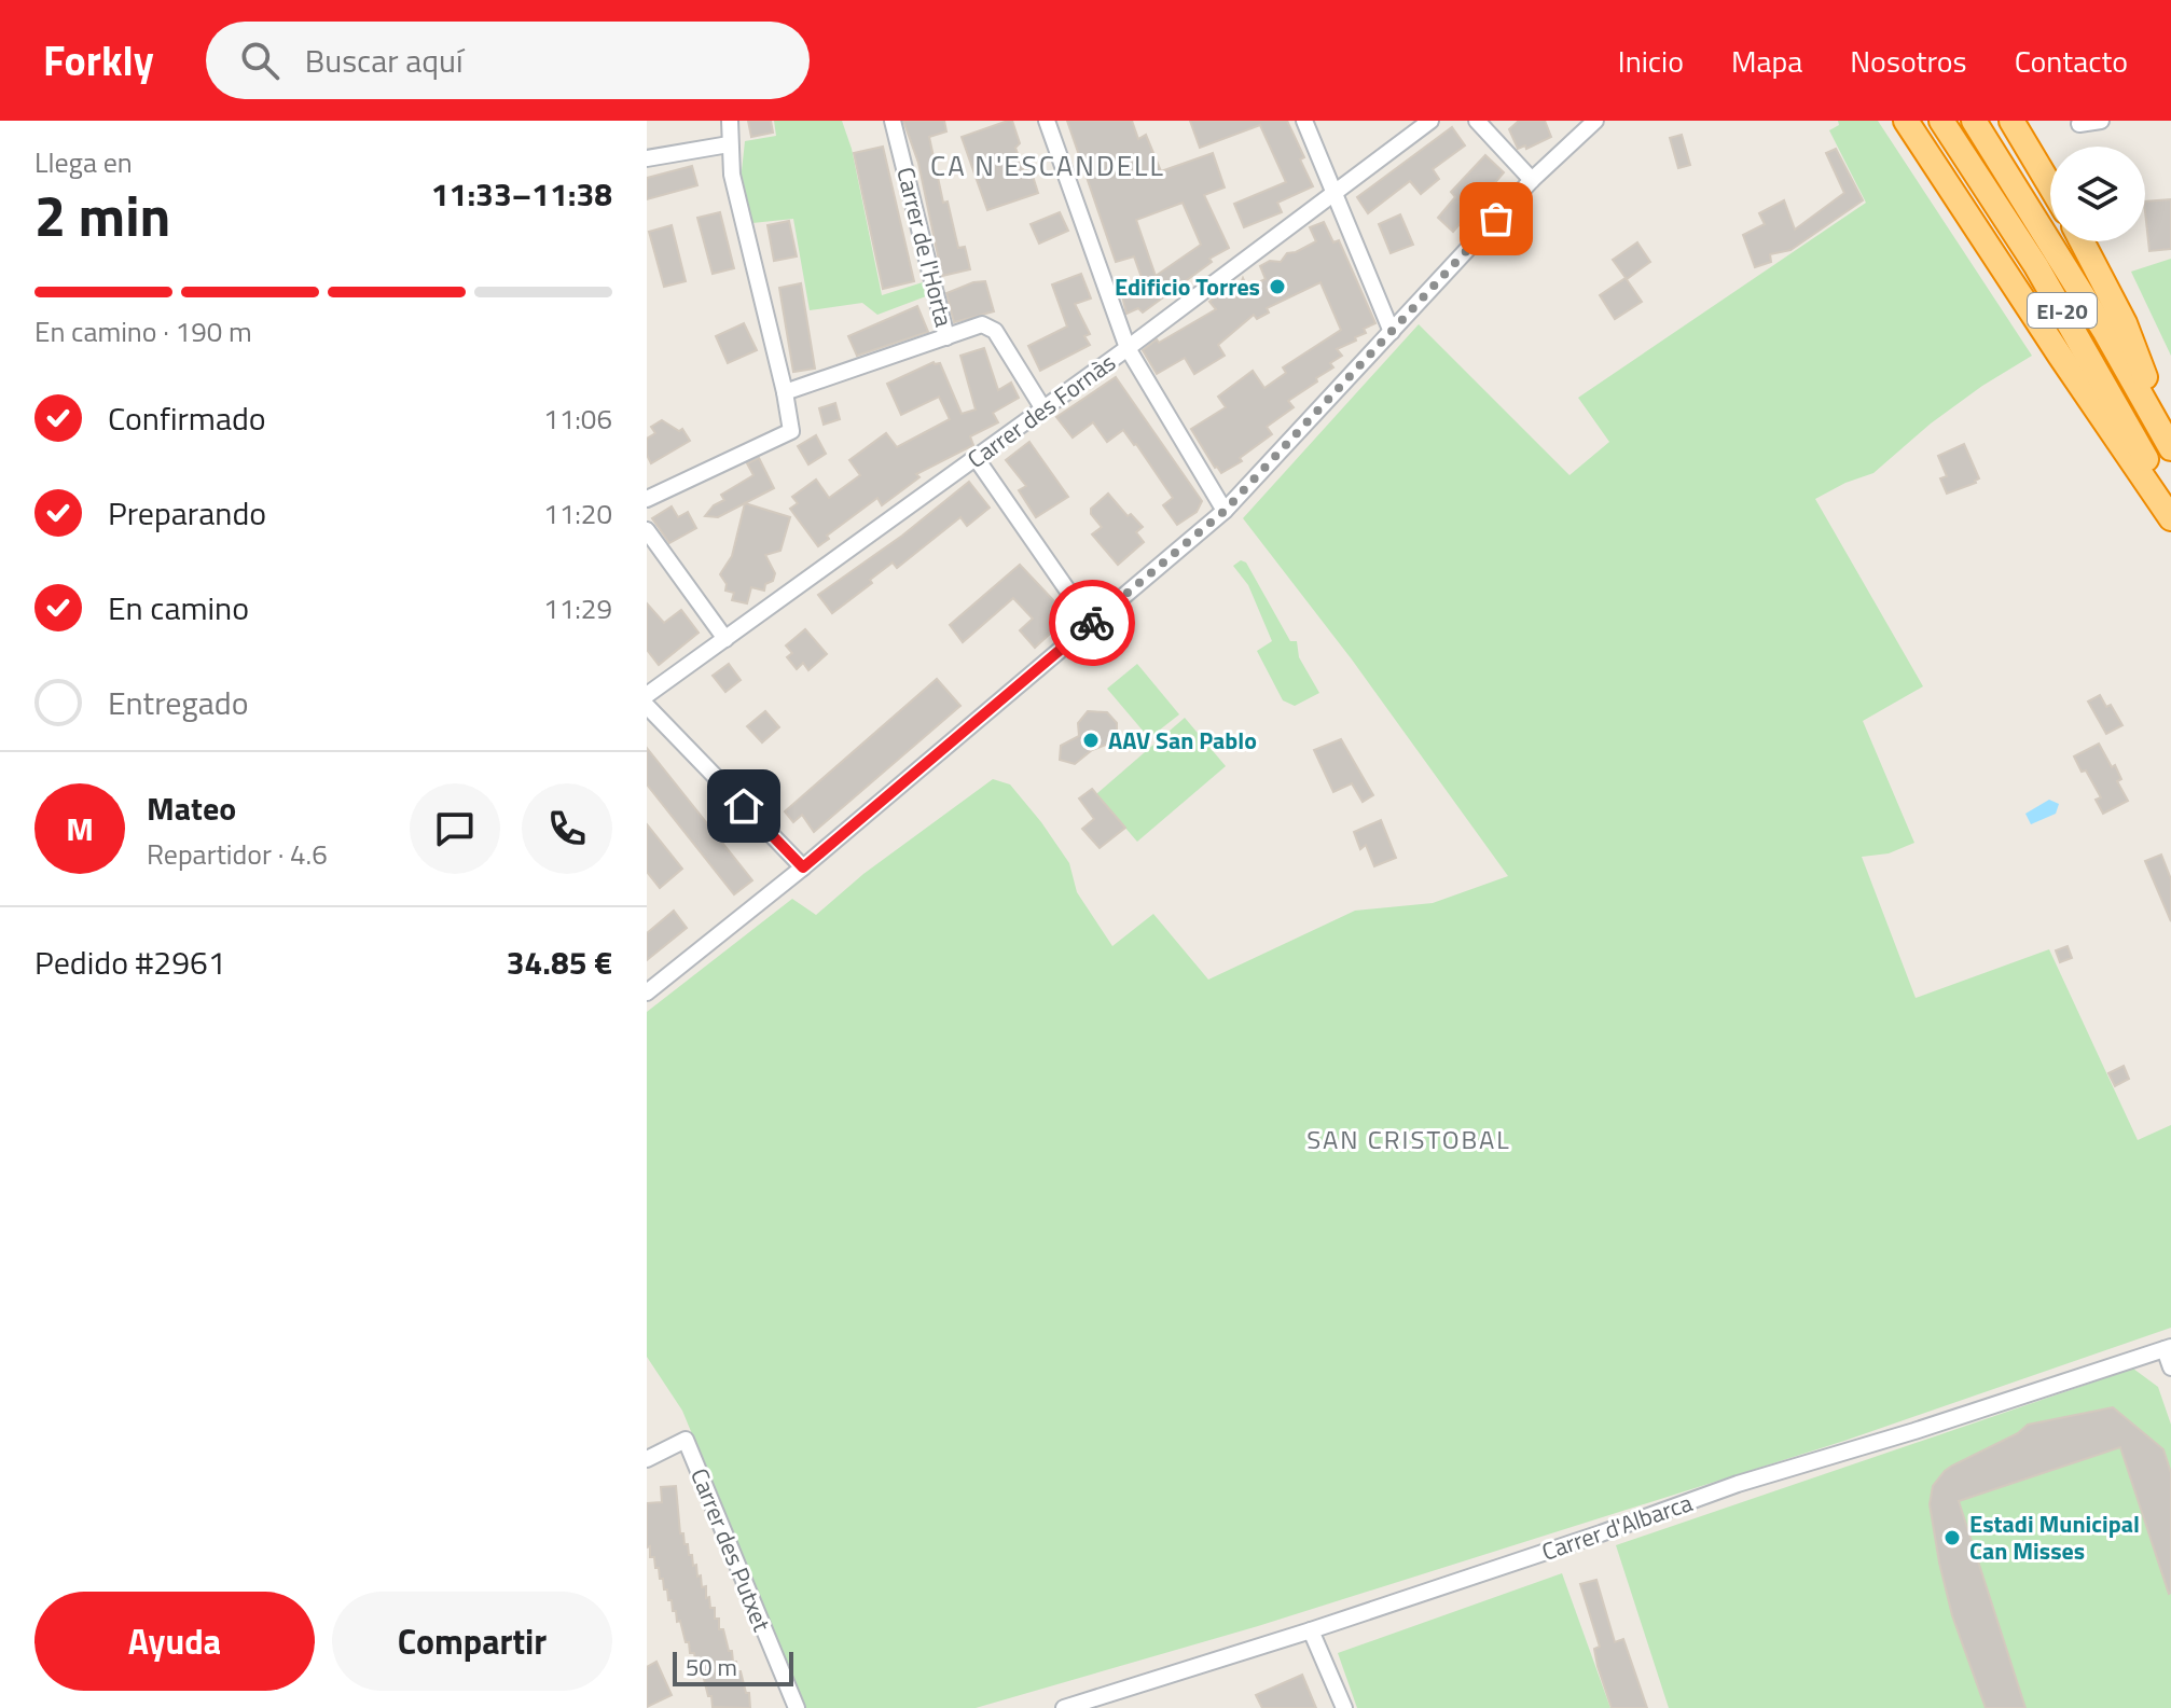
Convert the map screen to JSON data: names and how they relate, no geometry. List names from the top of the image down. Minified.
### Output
{"streets":{"highway":["EI-20"],"street":["Carrer de l'Horta","Carrer des Fornàs","Carrer d'Albarca","Carrer des Putxet"]},"crossings":[["Carrer de l'Horta","Carrer des Fornàs"]],"districts":["CA N'ESCANDELL","SAN CRISTOBAL"],"places":["Edificio Torres","AAV San Pablo","Estadi Municipal Can Misses"],"scale_bar":"50 m","page":{"header":"Forkly","search":"Buscar aquí","nav":["Inicio","Mapa","Nosotros","Contacto"],"heading":["2 min","Llega en","11:33–11:38"],"panel":["Mateo","Repartidor · 4.6","Pedido #2961","34.85 €"],"bar":"En camino · 190 m","list":[["Confirmado","11:06"],["Preparando","11:20"],["En camino","11:29"],"Entregado"],"round":"M","buttons":["Ayuda","Compartir"],"scale":"50 m"}}
